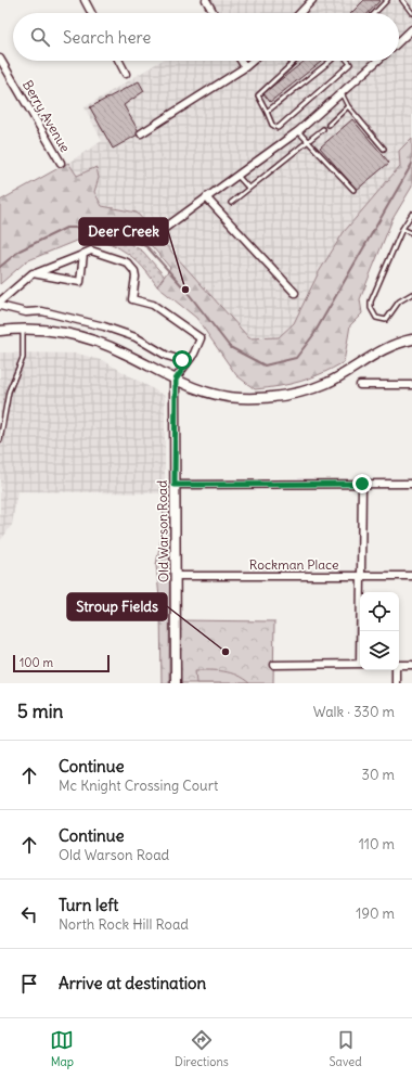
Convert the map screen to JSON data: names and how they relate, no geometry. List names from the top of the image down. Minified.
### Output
{"streets":{"main road":["Old Warson Road"],"street":["Berry Avenue","Rockman Place"]},"crossings":[["Old Warson Road","Rockman Place"]],"places":["Deer Creek","Stroup Fields"],"scale_bar":"100 m","page":{"search":"Search here","scale":"100 m","heading":["5 min","Walk · 330 m"],"list":[["Continue","Mc Knight Crossing Court","30 m"],["Continue","Old Warson Road","110 m"],["Turn left","North Rock Hill Road","190 m"],"Arrive at destination"],"nav":["Map","Directions","Saved"]}}
